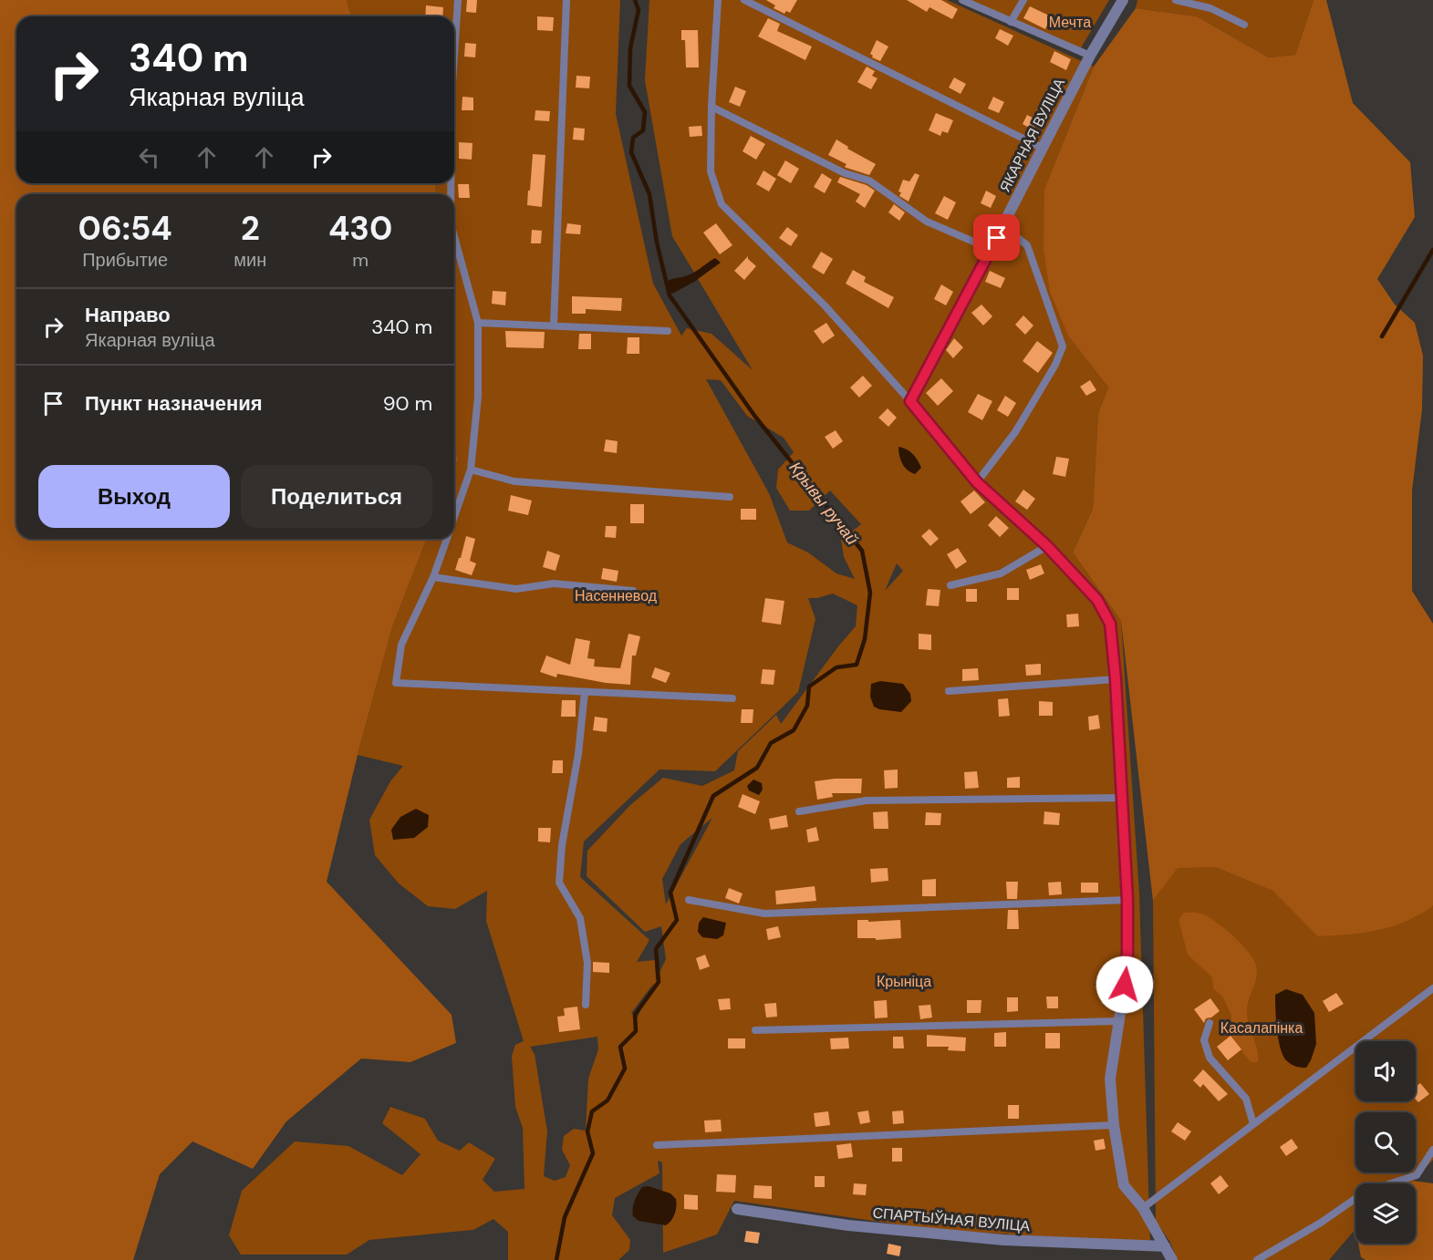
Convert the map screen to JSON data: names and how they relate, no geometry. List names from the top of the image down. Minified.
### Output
{"streets":{"street":["ЯКАРНАЯ ВУЛІЦА","СПАРТЫЎНАЯ ВУЛІЦА"]},"water":["Крывы ручай"],"parks":["Мечта","Насенневод","Крыніца","Касалапінка"],"page":{"turn":["340 m","Якарная вуліца"],"eta":["06:54","Прибытие","2","мин","430","m"],"list":[{"name":"Направо","note":"Якарная вуліца","value":"340 m"},{"name":"Пункт назначения","value":"90 m"}],"buttons":["Выход","Поделиться"]}}
